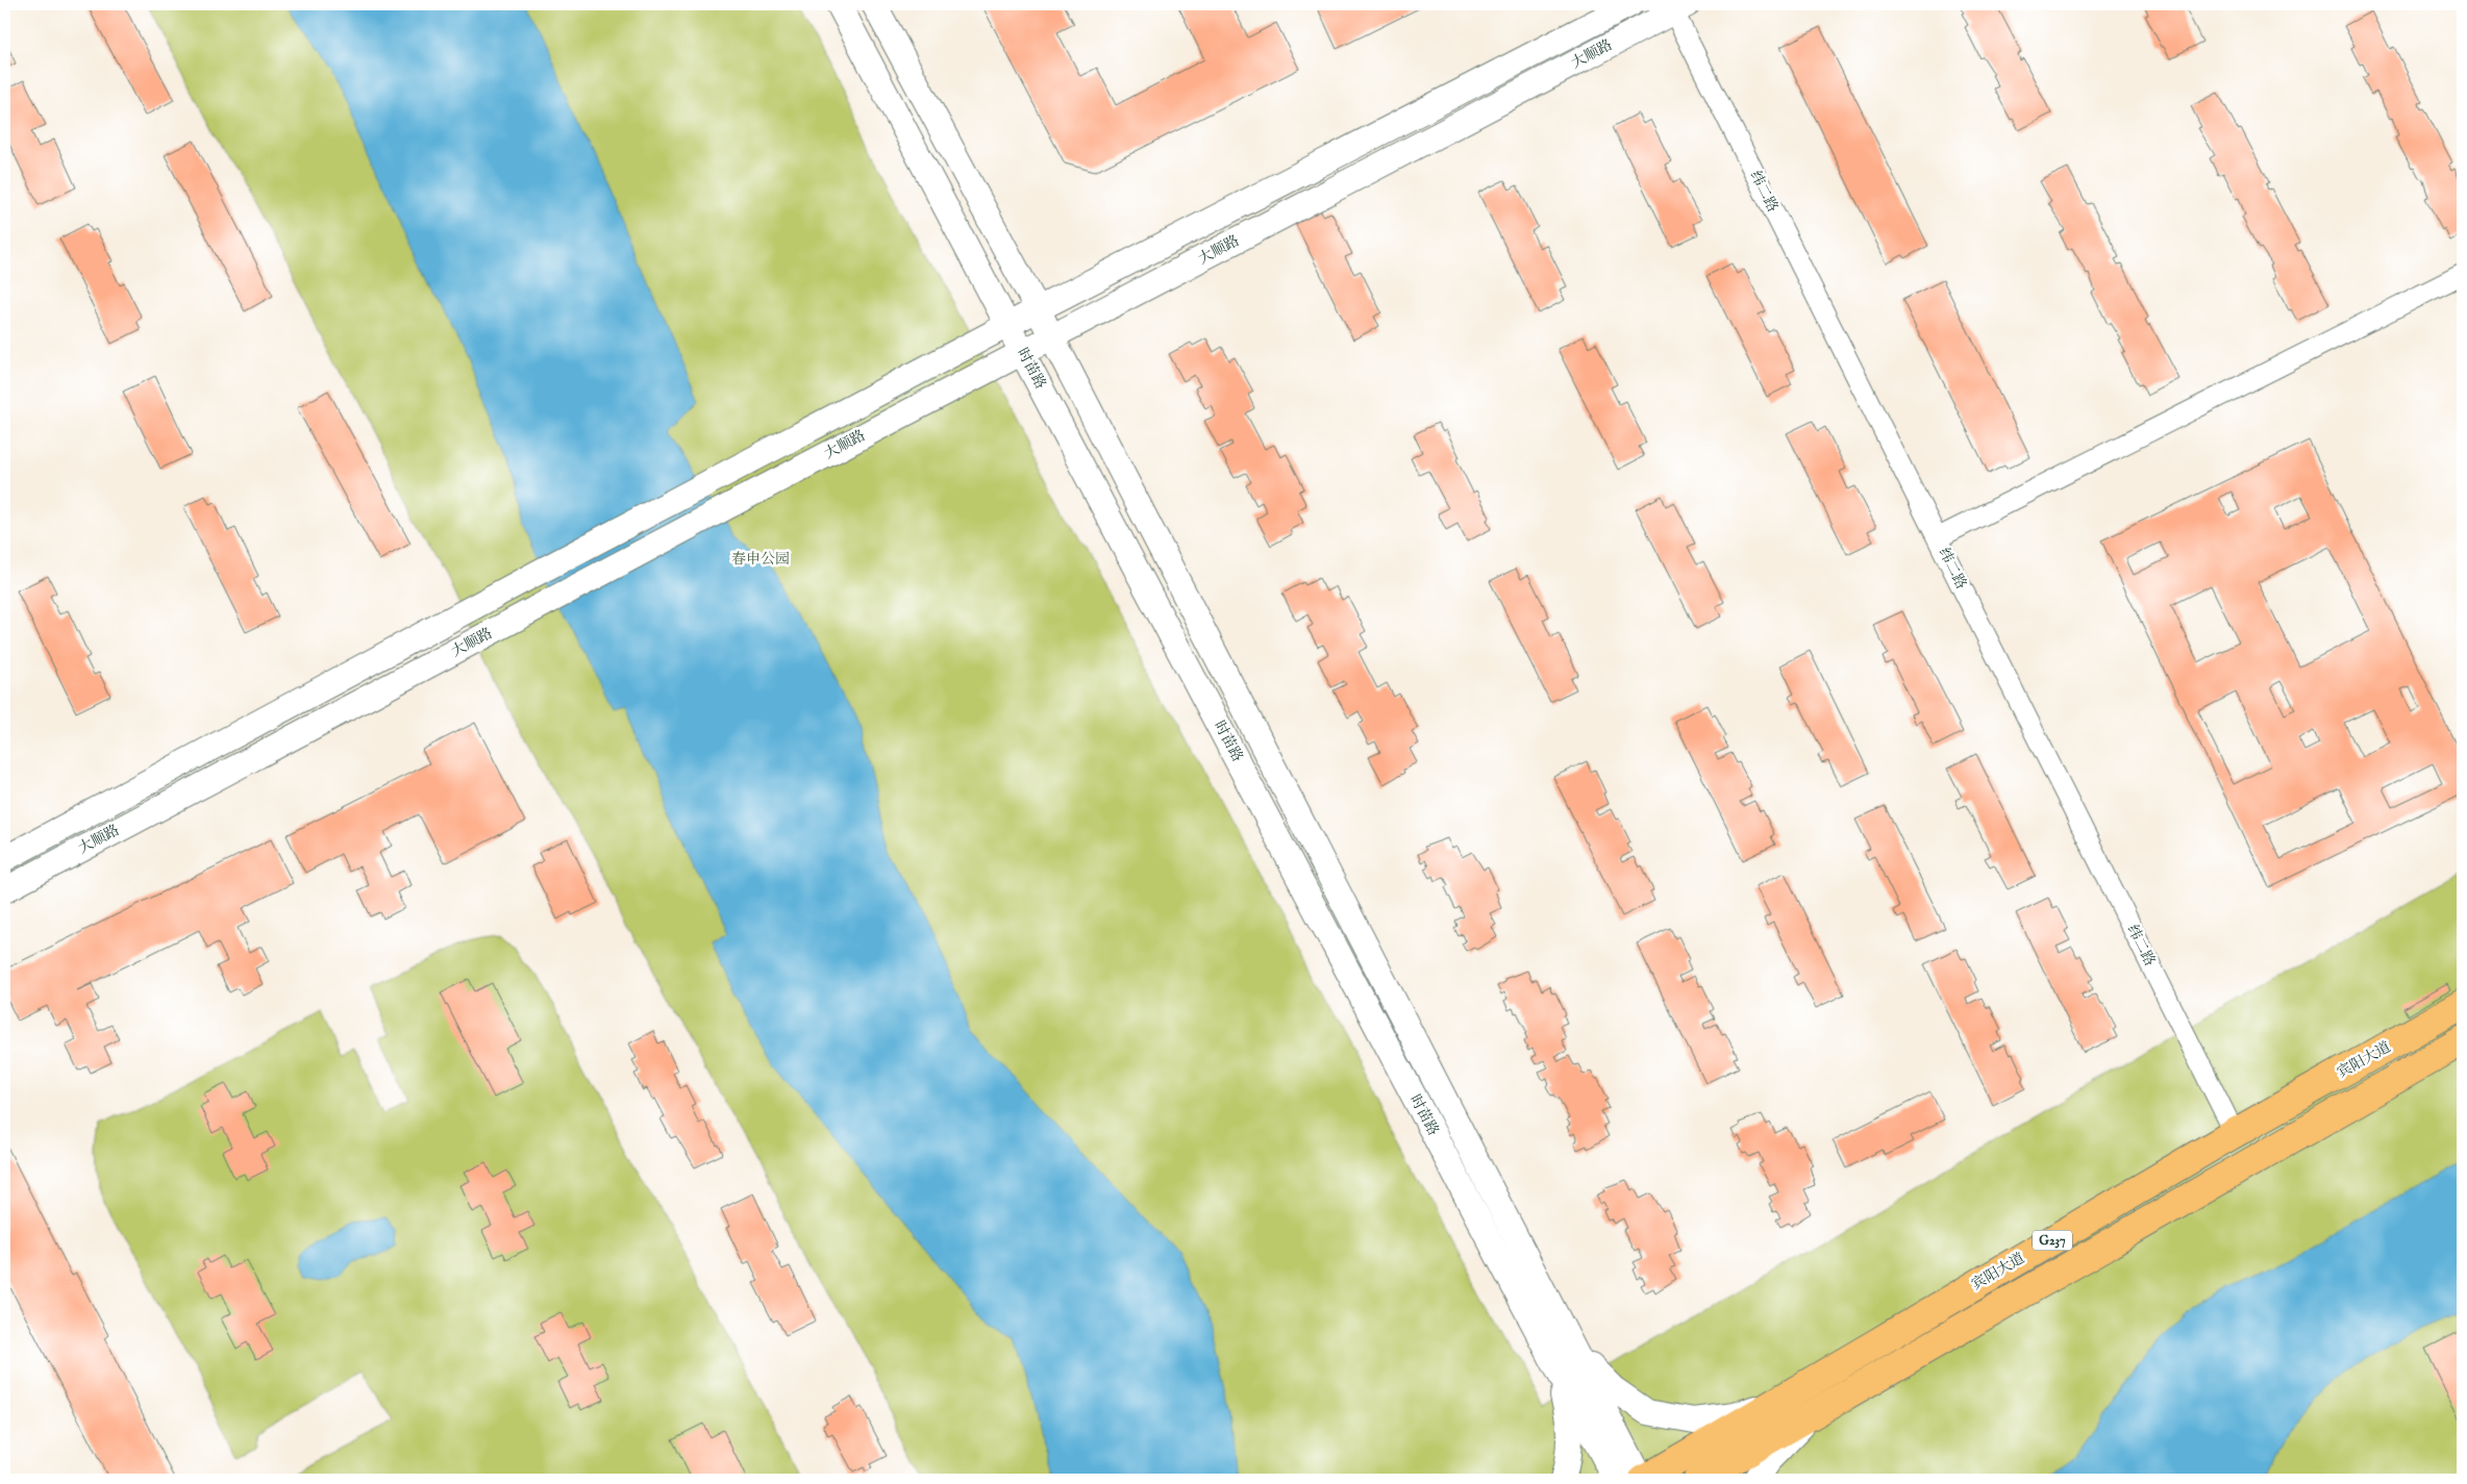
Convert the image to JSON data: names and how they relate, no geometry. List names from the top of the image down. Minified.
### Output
{"streets":{"highway":["宾阳大道","G237"],"street":["大顺路","纬二路","时苗路"]},"crossings":[["大顺路","纬二路"],["大顺路","时苗路"],["纬二路","宾阳大道"],["时苗路","宾阳大道"]],"parks":["春申公园"]}
